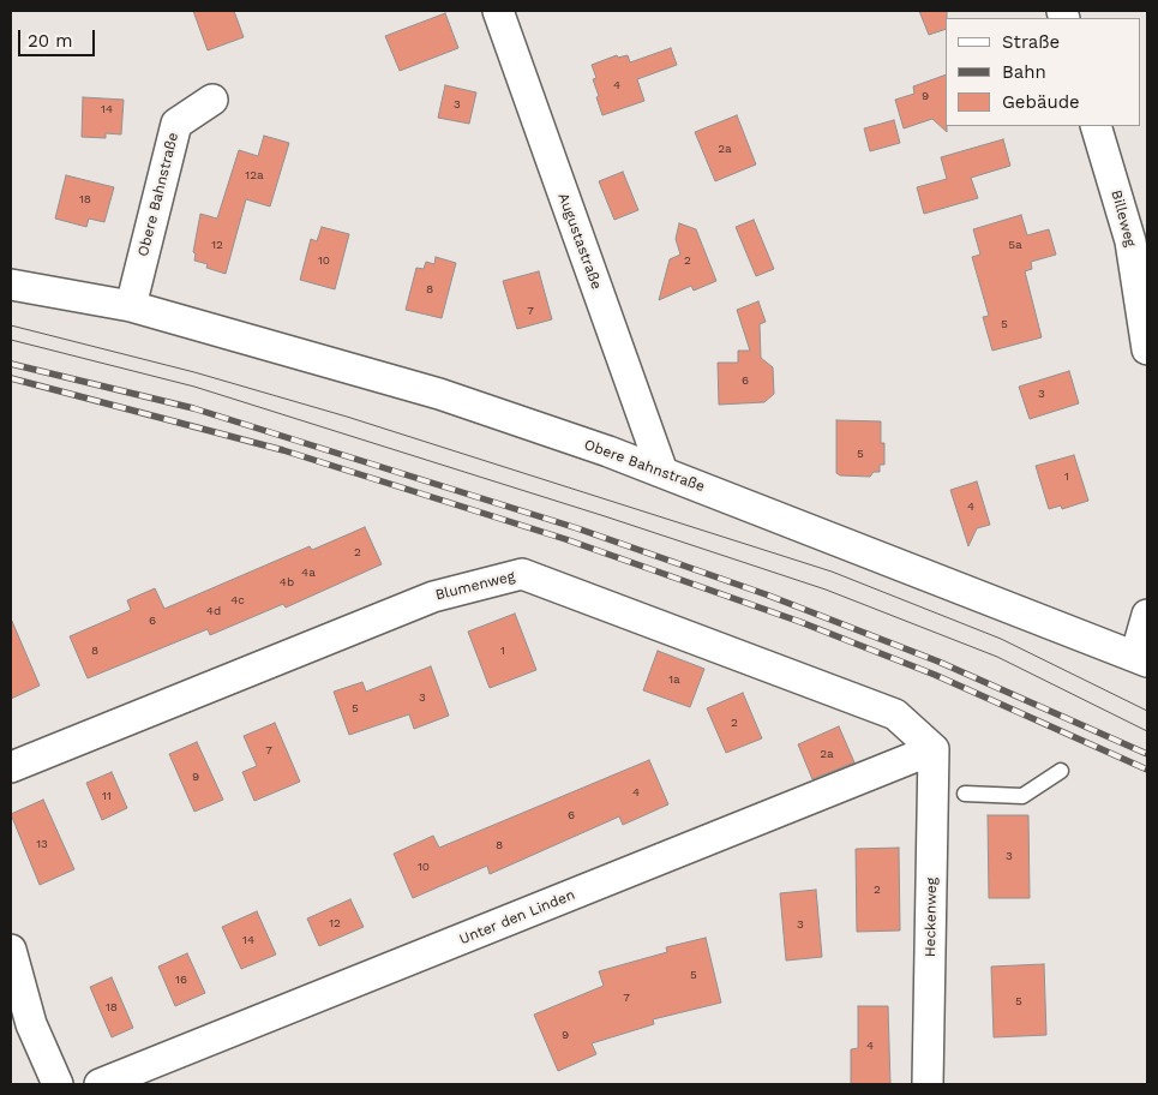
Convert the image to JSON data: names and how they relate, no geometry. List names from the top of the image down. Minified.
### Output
{"streets":{"street":["Obere Bahnstraße","Billeweg","Augustastraße","Blumenweg","Unter den Linden","Heckenweg"]},"crossings":[["Obere Bahnstraße","Augustastraße"],["Blumenweg","Unter den Linden"],["Blumenweg","Heckenweg"],["Unter den Linden","Heckenweg"]],"house_numbers":["4","9","3","14","2a","12a","18","12","5a","10","2","8","7","5","6","3","5","1","4","2","4a","4b","4c","4d","6","8","1","1a","3","5","2","7","2a","9","4","11","6","13","8","3","10","2","12","3","14","5","16","7","5","18","9","4"],"legend":["Straße","Bahn","Gebäude"],"scale_bar":"20 m"}
